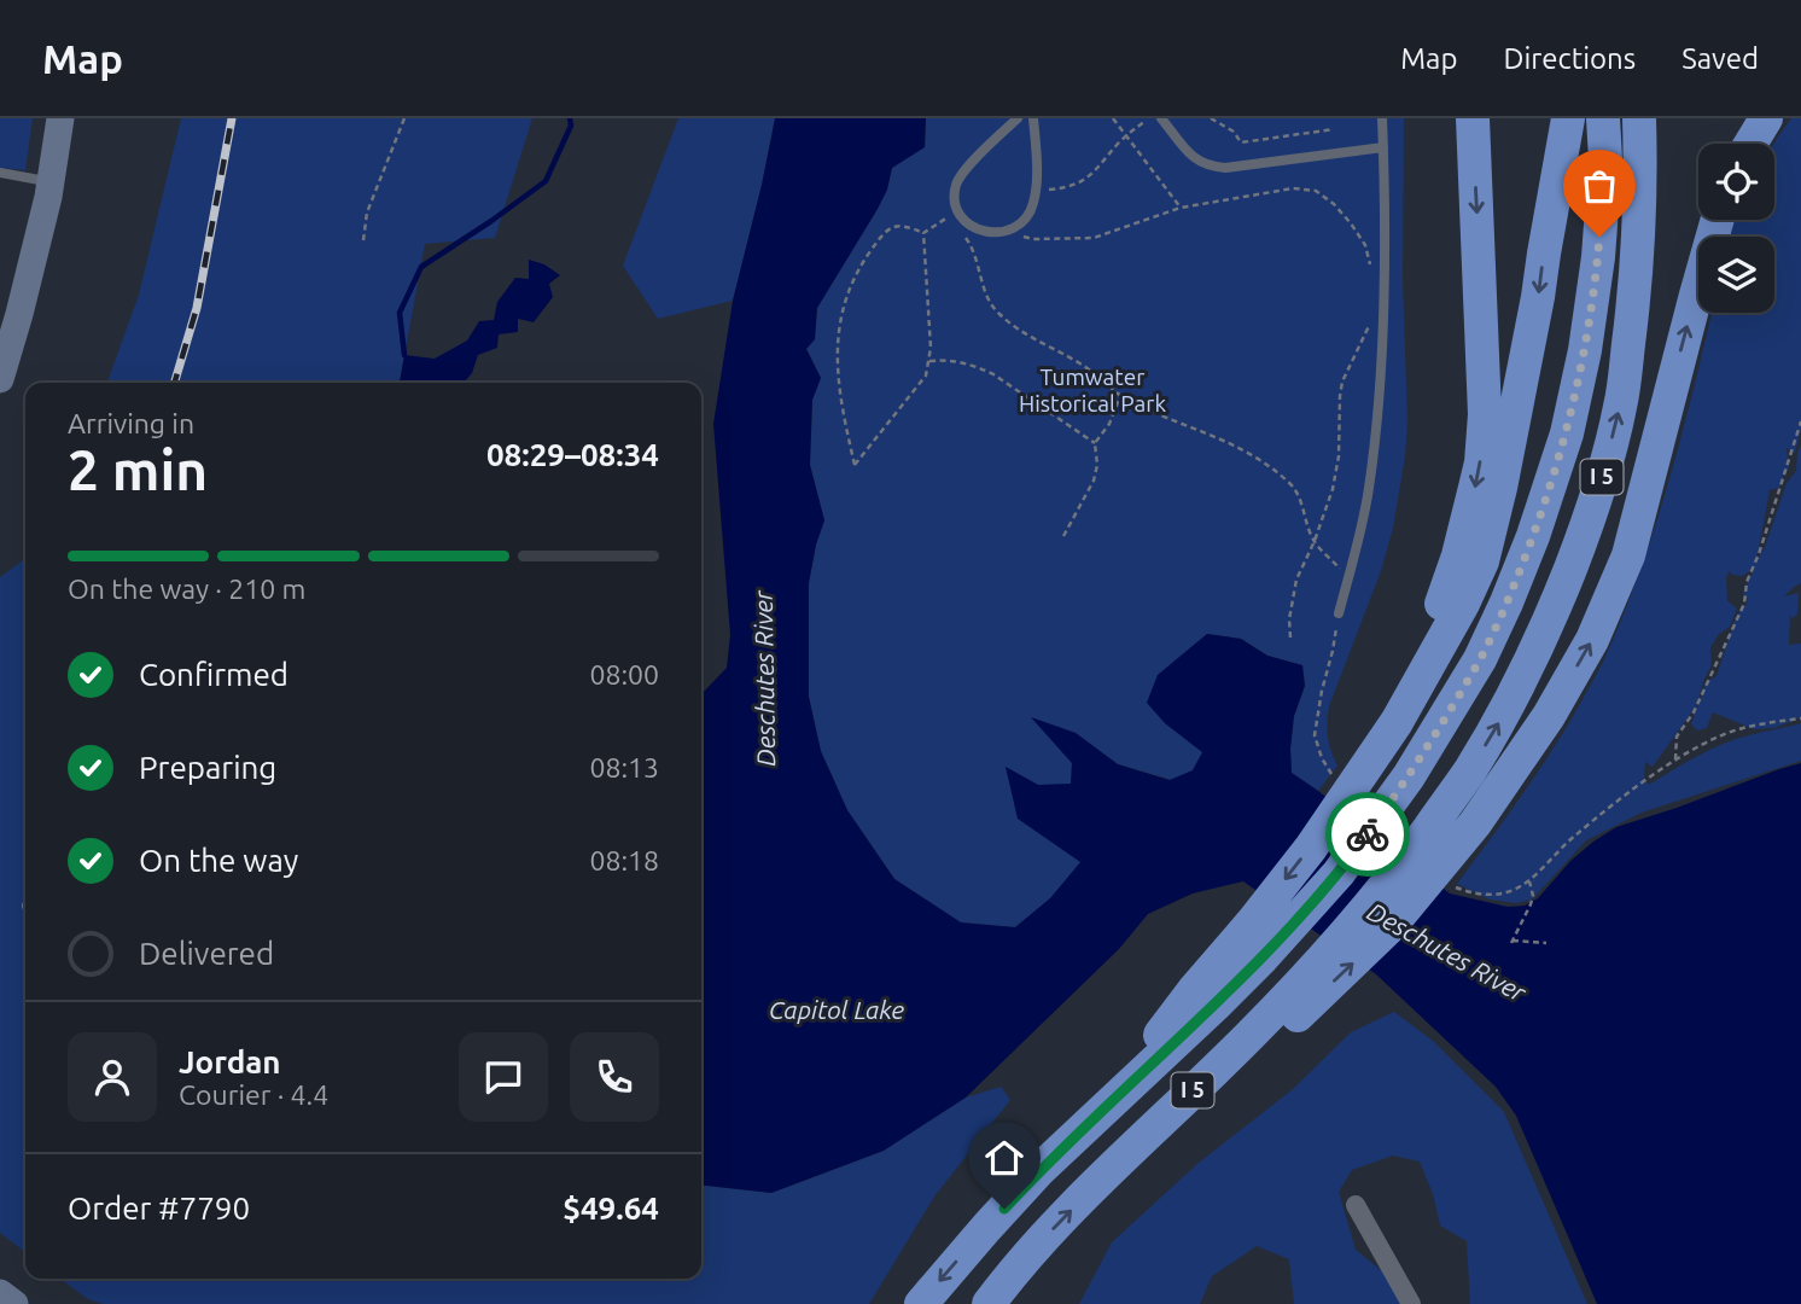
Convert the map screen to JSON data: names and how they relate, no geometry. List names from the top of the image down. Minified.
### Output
{"streets":{"highway":["I 5"]},"water":["Deschutes River","Capitol Lake"],"parks":["Tumwater Historical Park"],"page":{"header":"Map","nav":["Map","Directions","Saved"],"heading":["2 min","Arriving in","08:29–08:34"],"panel":["Jordan","Courier · 4.4","Order #7790","$49.64"],"bar":"On the way · 210 m","list":[["Confirmed","08:00"],["Preparing","08:13"],["On the way","08:18"],"Delivered"]}}
